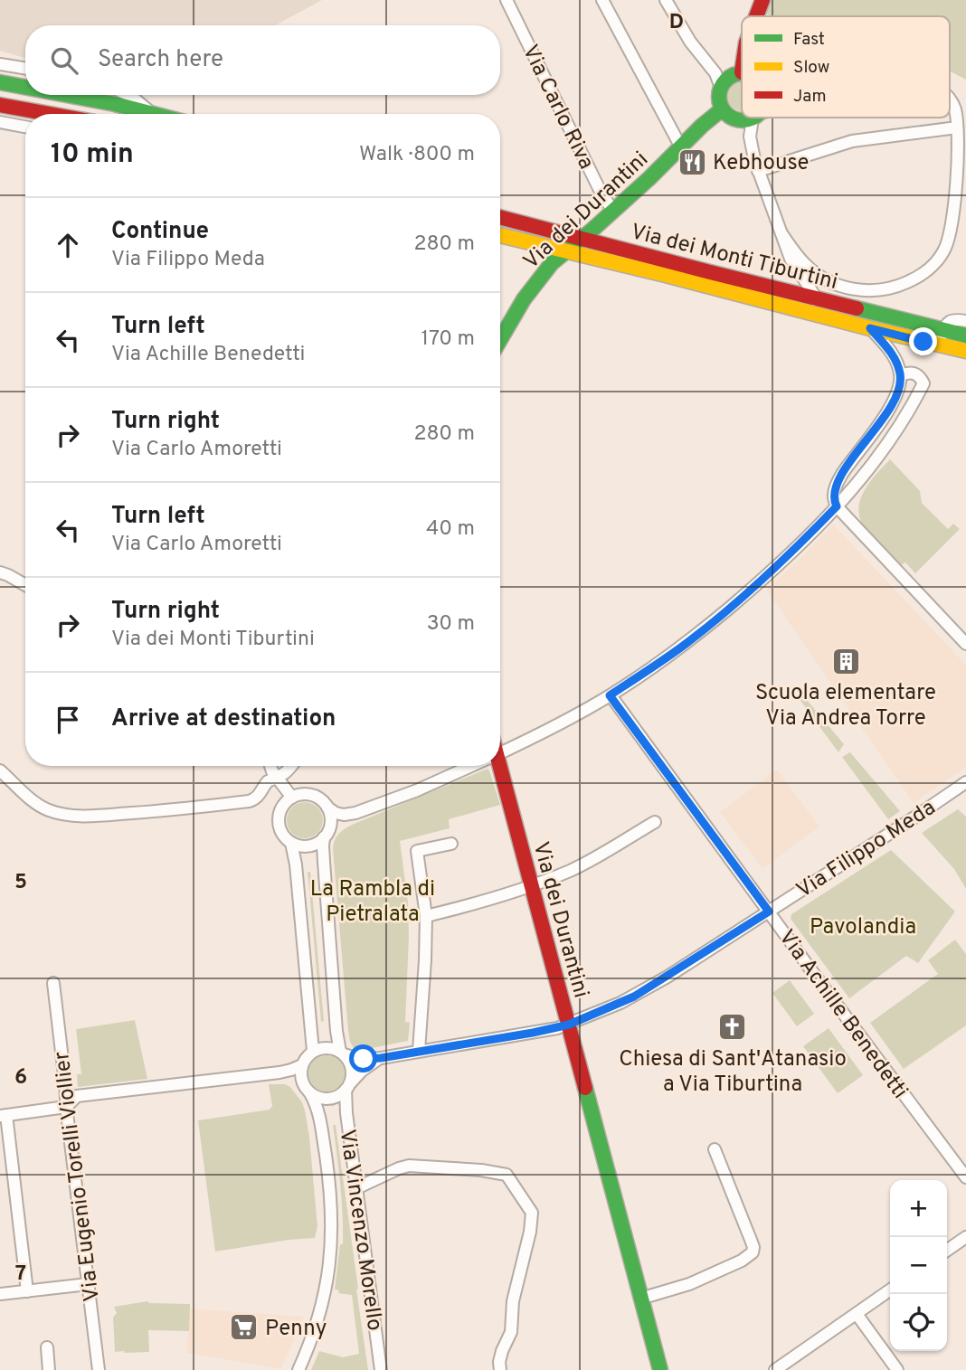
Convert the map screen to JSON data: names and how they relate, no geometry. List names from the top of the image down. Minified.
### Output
{"streets":{"main road":["Via dei Durantini","Via dei Monti Tiburtini"],"street":["Via Carlo Riva","Via Filippo Meda","Via Achille Benedetti","Via Eugenio Torelli Viollier","Via Vincenzo Morello"]},"crossings":[["Via Carlo Riva","Via dei Durantini"],["Via dei Durantini","Via dei Monti Tiburtini"],["Via dei Durantini","Via Filippo Meda"],["Via Filippo Meda","Via Achille Benedetti"],["Via Filippo Meda","Via Vincenzo Morello"]],"parks":["La Rambla di Pietralata","Pavolandia"],"places":{"restaurant":["Kebhouse"],"building":["Scuola elementare Via Andrea Torre"],"church":["Chiesa di Sant'Atanasio a Via Tiburtina"],"supermarket":["Penny"]},"legend":["Fast","Slow","Jam"],"page":{"search":"Search here","heading":["10 min","Walk · 800 m"],"list":[["Continue","Via Filippo Meda","280 m"],["Turn left","Via Achille Benedetti","170 m"],["Turn right","Via Carlo Amoretti","280 m"],["Turn left","Via Carlo Amoretti","40 m"],["Turn right","Via dei Monti Tiburtini","30 m"],"Arrive at destination"],"map_buttons":["+","−"]},"grid":{"columns":["D"],"rows":["5","6","7"]}}
